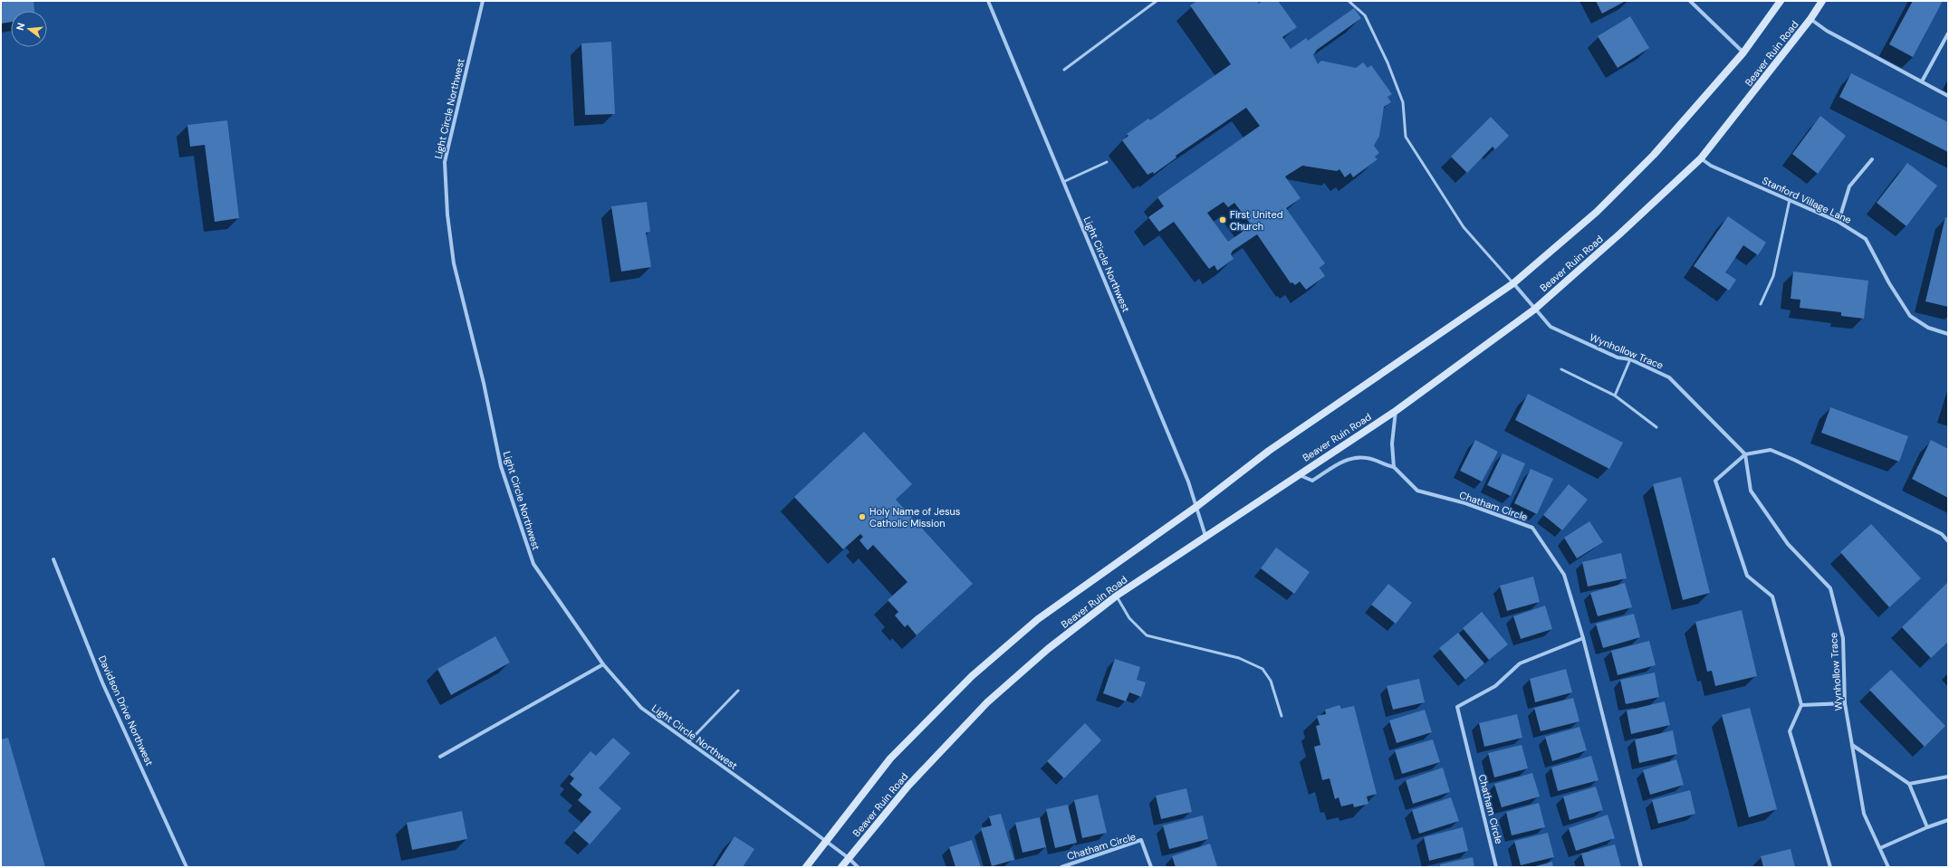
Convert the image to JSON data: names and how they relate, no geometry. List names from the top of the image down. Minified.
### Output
{"streets":{"main road":["Beaver Ruin Road"],"street":["Light Circle Northwest","Stanford Village Lane","Wynhollow Trace","Chatham Circle","Davidson Drive Northwest"]},"crossings":[["Beaver Ruin Road","Light Circle Northwest"],["Beaver Ruin Road","Stanford Village Lane"],["Beaver Ruin Road","Wynhollow Trace"]],"places":["First United Church","Holy Name of Jesus Catholic Mission"],"north":"left"}
